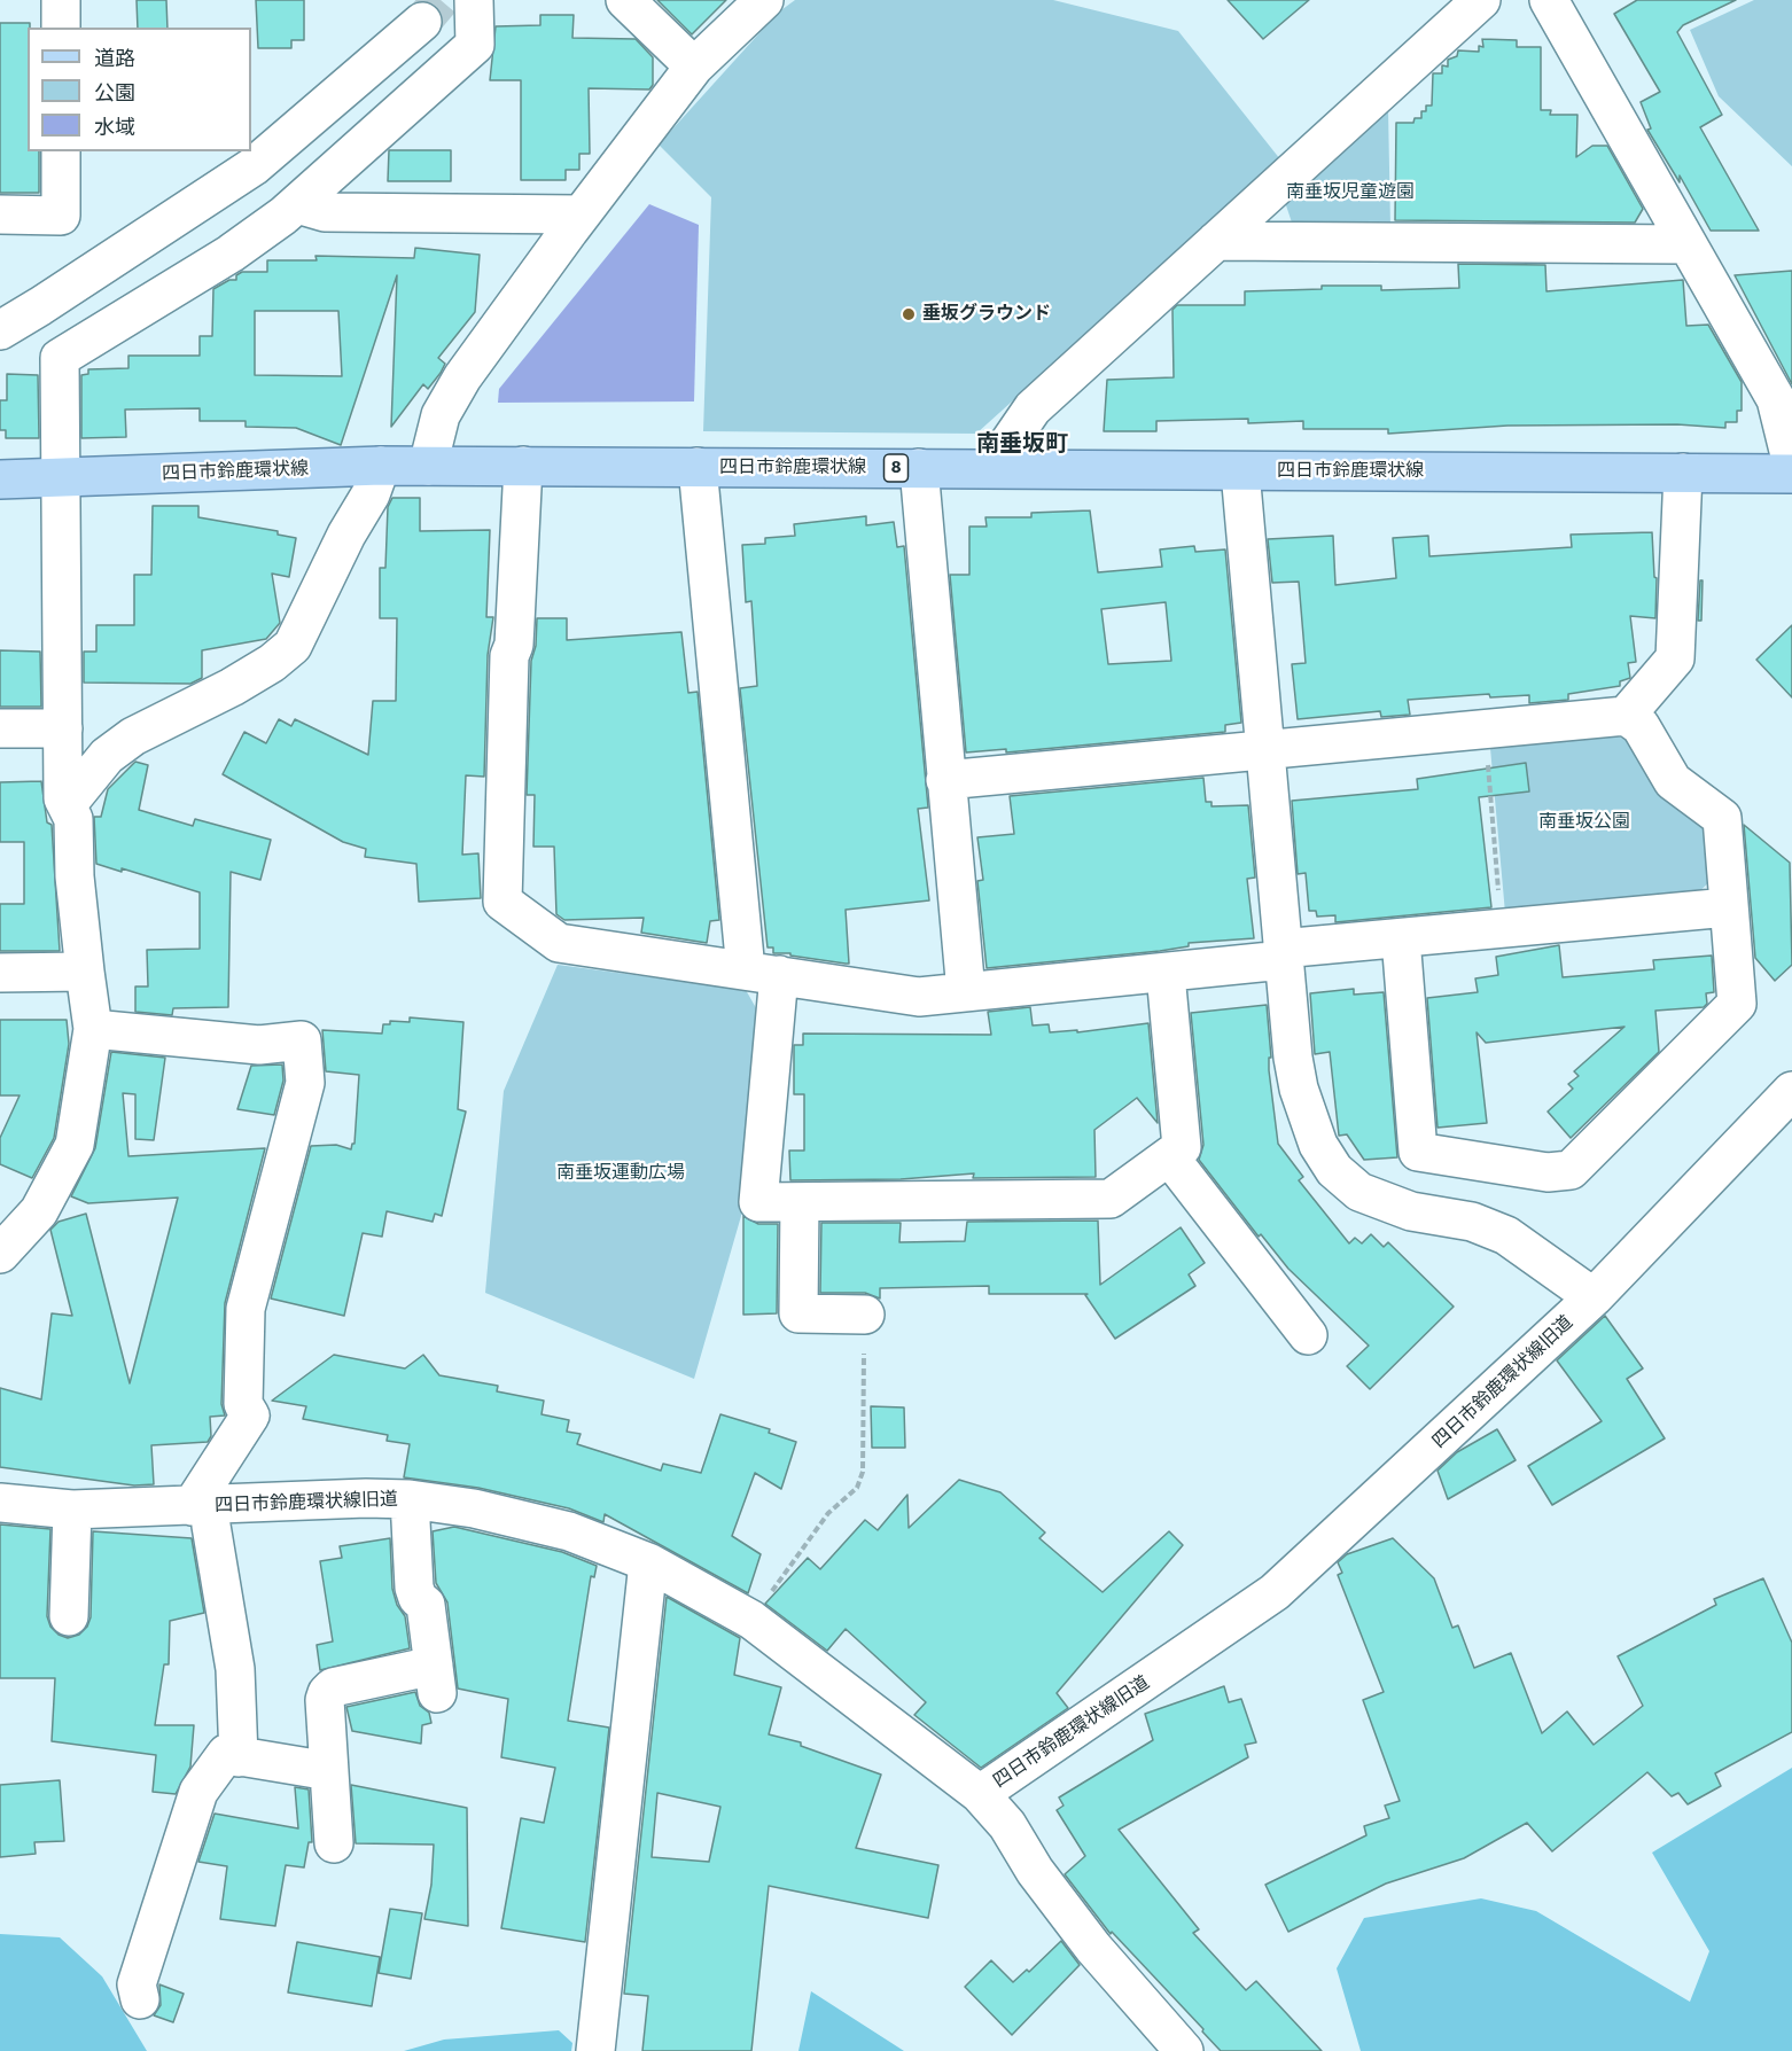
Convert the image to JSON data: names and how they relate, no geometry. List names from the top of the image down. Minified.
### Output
{"streets":{"main road":["四日市鈴鹿環状線","8"],"street":["四日市鈴鹿環状線旧道"]},"districts":["南垂坂町"],"parks":["南垂坂児童遊園","南垂坂公園","南垂坂運動広場"],"places":["垂坂グラウンド"],"legend":["道路","公園","水域"]}
